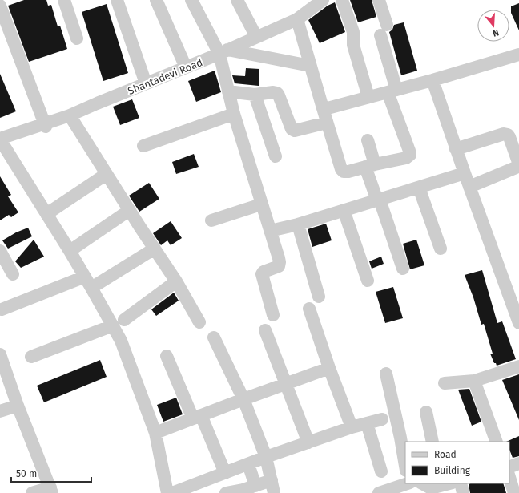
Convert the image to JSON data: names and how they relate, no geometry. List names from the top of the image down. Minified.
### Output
{"streets":{"street":["Shantadevi Road"]},"legend":["Road","Building"],"scale_bar":"50 m","north":"bottom"}
